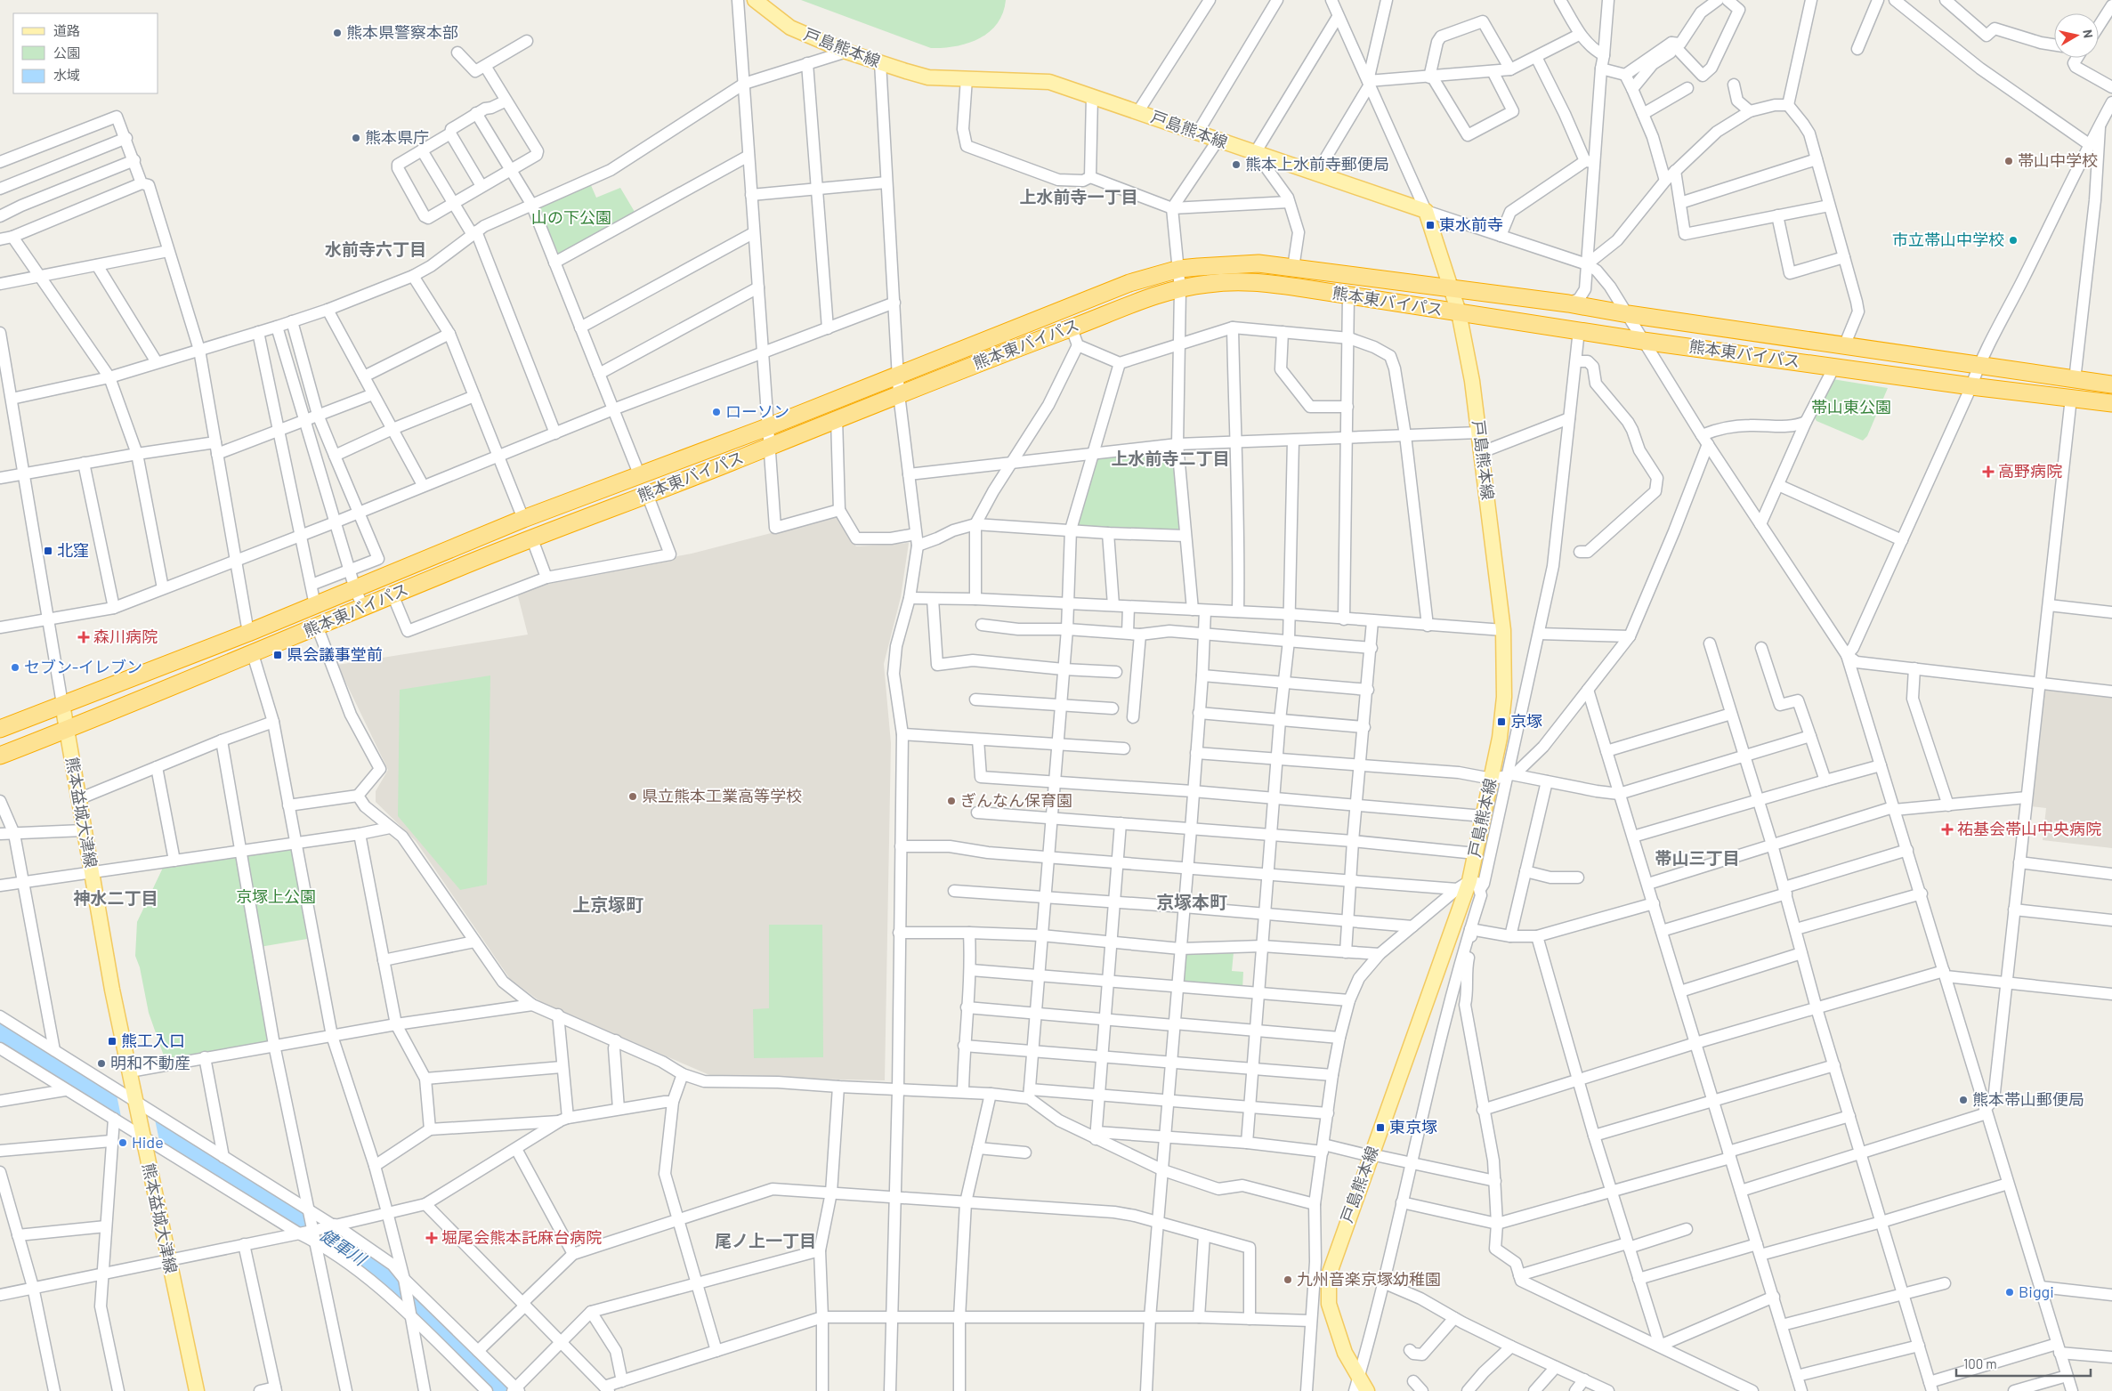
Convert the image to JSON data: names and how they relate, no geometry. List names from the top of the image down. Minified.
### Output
{"streets":{"highway":["熊本東バイパス"],"main road":["戸島熊本線","熊本益城大津線"]},"crossings":[["戸島熊本線","熊本東バイパス"],["熊本東バイパス","熊本益城大津線"]],"districts":["上水前寺一丁目","水前寺六丁目","上水前寺二丁目","帯山三丁目","神水二丁目","京塚本町","上京塚町","尾ノ上一丁目"],"water":["健軍川"],"parks":["山の下公園","帯山東公園","京塚上公園"],"places":{"other":["熊本県警察本部","熊本県庁","帯山中学校","熊本上水前寺郵便局","市立帯山中学校","ローソン","セブン-イレブン","県立熊本工業高等学校","ぎんなん保育園","明和不動産","熊本帯山郵便局","Hide","九州音楽京塚幼稚園","Biggi"],"transit":["東水前寺","北窪","県会議事堂前","京塚","熊工入口","東京塚"],"health":["高野病院","森川病院","祐基会帯山中央病院","堀尾会熊本託麻台病院"]},"legend":["道路","公園","水域"],"scale_bar":"100 m","north":"right"}
